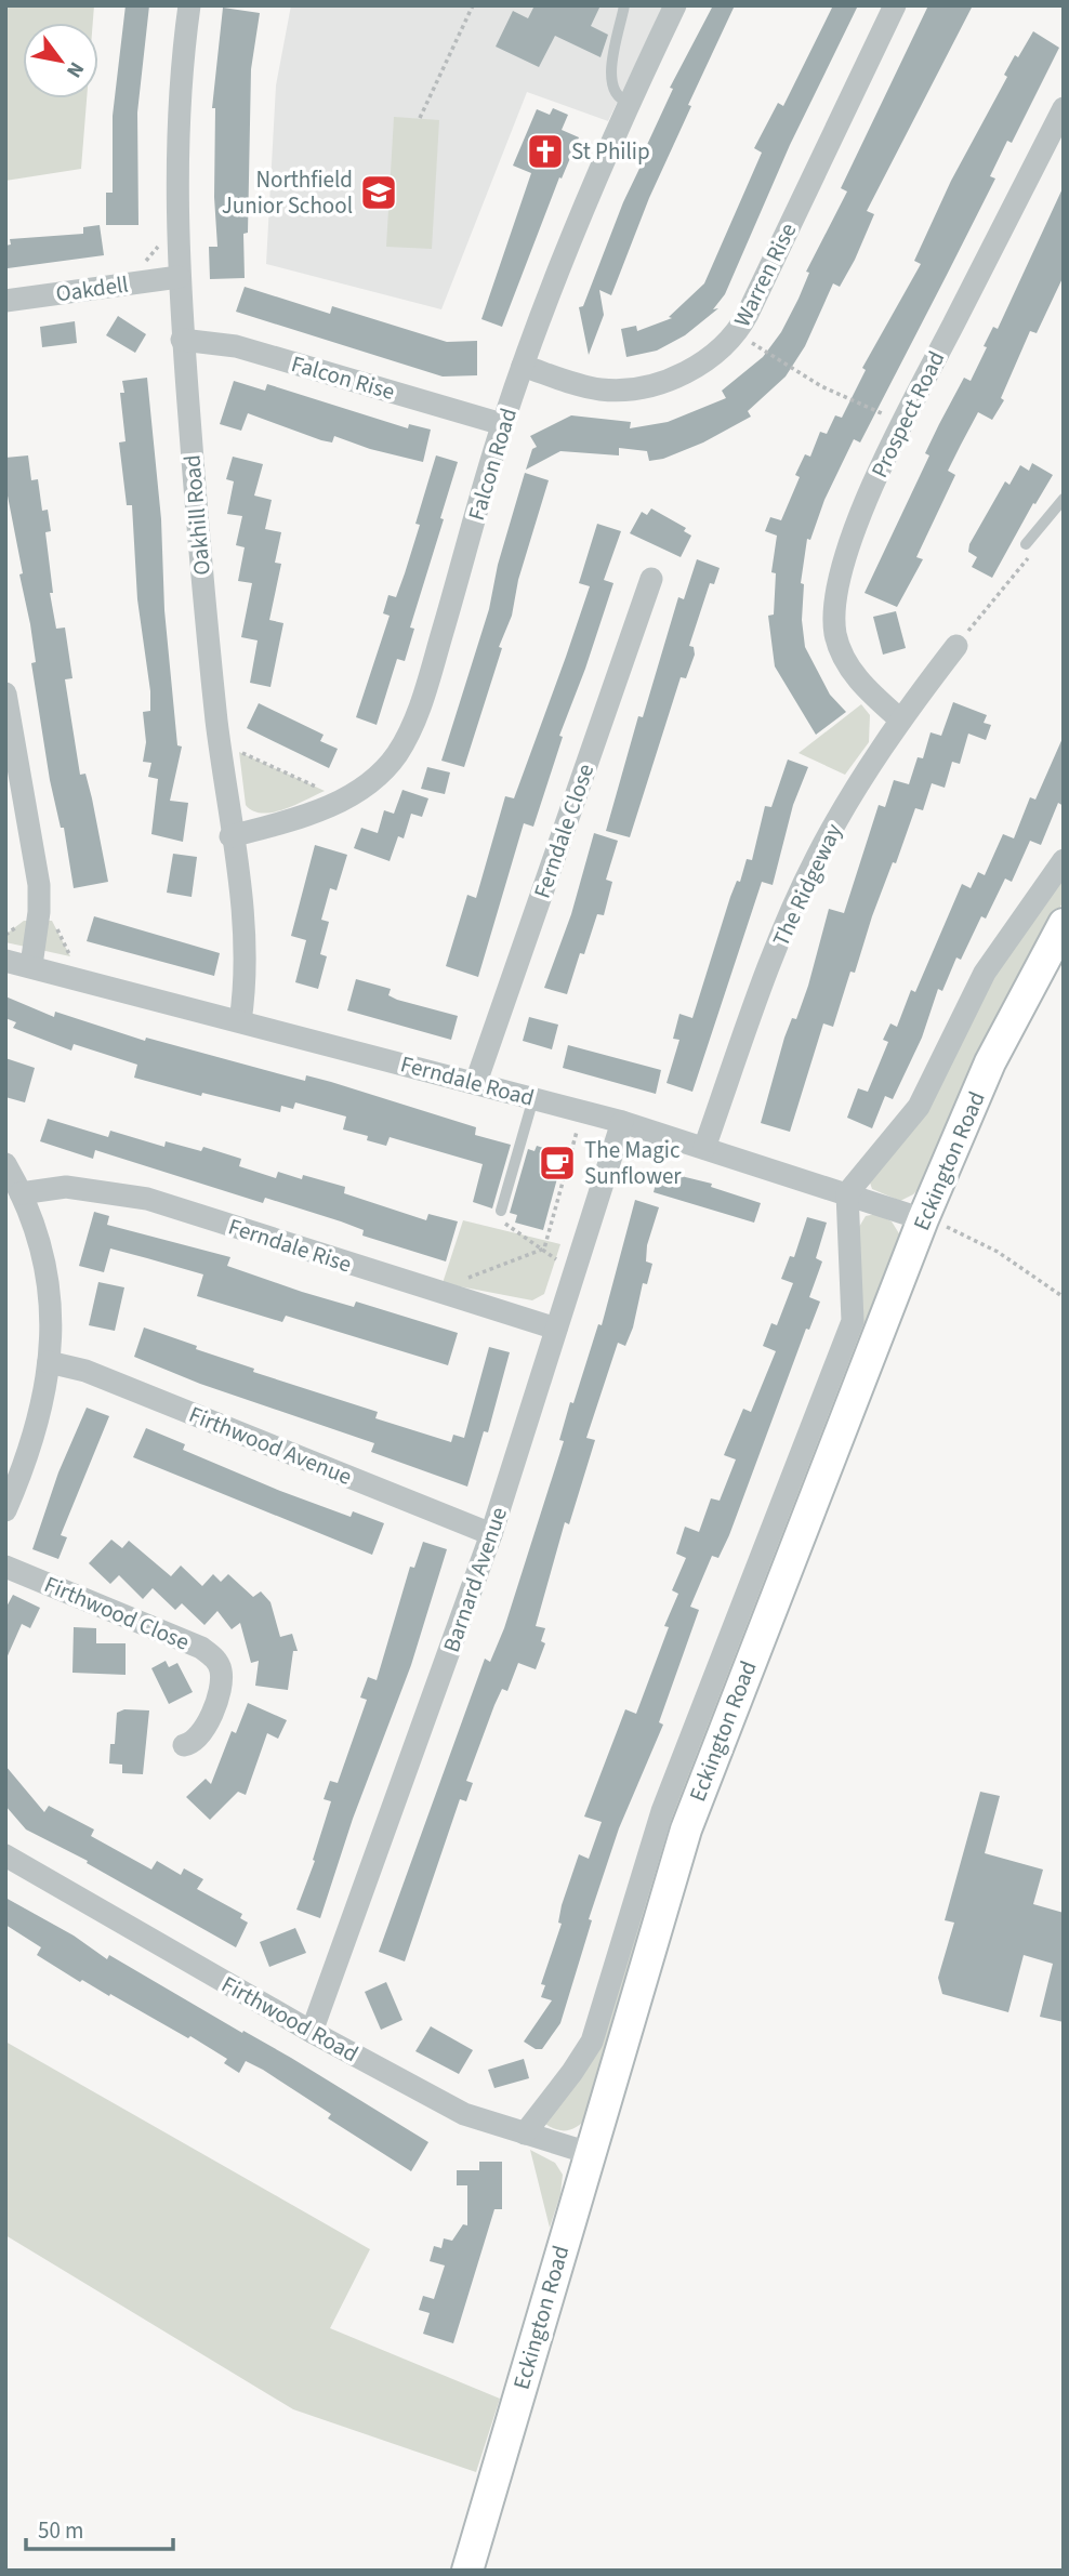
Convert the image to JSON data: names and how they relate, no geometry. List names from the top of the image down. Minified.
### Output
{"streets":{"main road":["Eckington Road"],"street":["Warren Rise","Oakdell","Falcon Rise","Prospect Road","Falcon Road","Oakhill Road","Ferndale Close","The Ridgeway","Ferndale Road","Ferndale Rise","Firthwood Avenue","Barnard Avenue","Firthwood Close","Firthwood Road"]},"crossings":[["Warren Rise","Falcon Road"],["Oakdell","Oakhill Road"],["Falcon Rise","Falcon Road"],["Falcon Rise","Oakhill Road"],["Prospect Road","The Ridgeway"],["Falcon Road","Oakhill Road"],["Oakhill Road","Ferndale Road"],["Ferndale Close","Ferndale Road"],["The Ridgeway","Ferndale Road"],["Ferndale Road","Eckington Road"],["Ferndale Road","Barnard Avenue"],["Eckington Road","Firthwood Road"],["Ferndale Rise","Barnard Avenue"],["Firthwood Avenue","Barnard Avenue"],["Barnard Avenue","Firthwood Road"]],"places":{"church":["St Philip"],"school or university":["Northfield Junior School"],"cafe":["The Magic Sunflower"]},"scale_bar":"50 m","north":"bottom right"}
